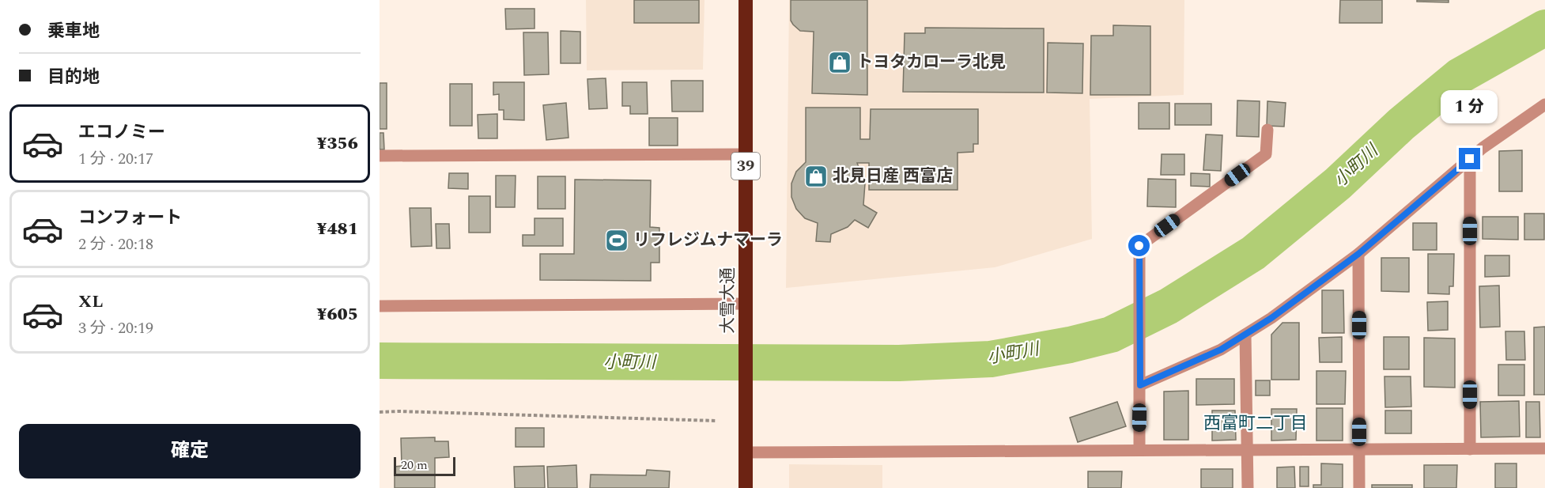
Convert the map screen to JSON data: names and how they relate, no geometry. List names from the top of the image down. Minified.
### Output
{"streets":{"highway":["39","大雪大通"]},"districts":["西富町二丁目"],"water":["小町川"],"places":{"shop":["トヨタカローラ北見","北見日産 西富店"],"sports":["リフレジムナマーラ"]},"scale_bar":"20 m","page":{"banner":["乗車地","目的地"],"bubble":"1 分","list":[{"name":"エコノミー","note":"1 分 · 20:17","value":"¥356"},{"name":"コンフォート","note":"2 分 · 20:18","value":"¥481"},{"name":"XL","note":"3 分 · 20:19","value":"¥605"}],"buttons":"確定","scale":"20 m"}}
